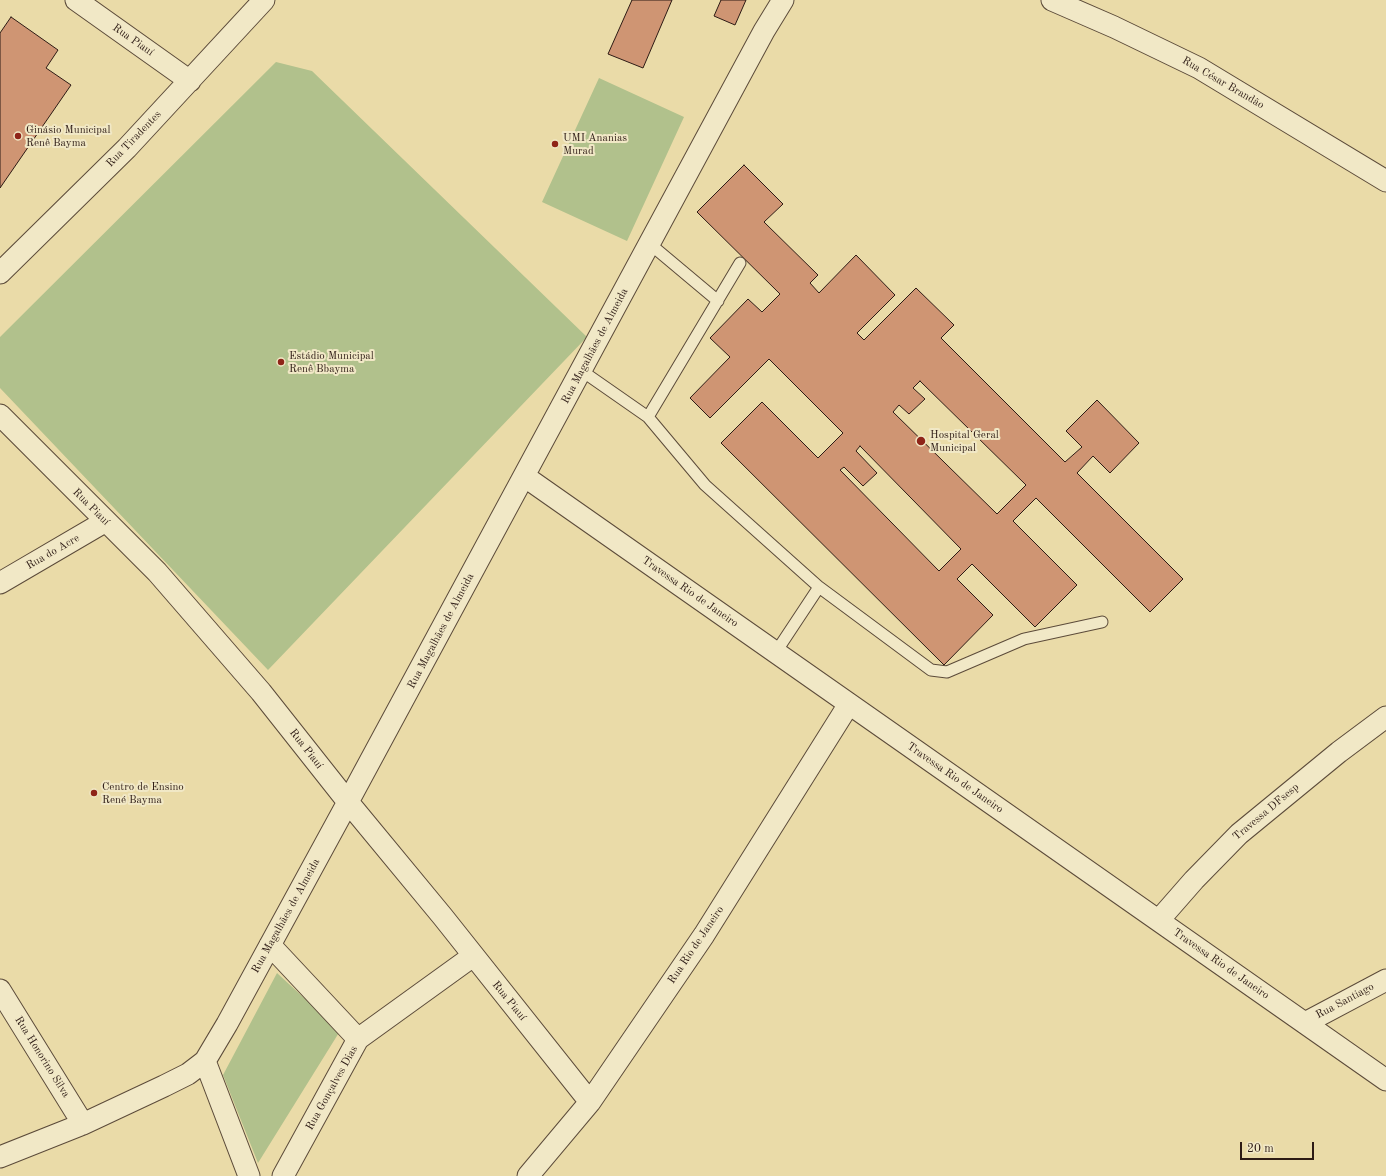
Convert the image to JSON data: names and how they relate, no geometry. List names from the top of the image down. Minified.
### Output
{"streets":{"street":["Rua Piauí","Rua César Brandão","Rua Tiradentes","Rua Magalhães de Almeida","Rua do Acre","Travessa Rio de Janeiro","Travessa DFsesp","Rua Rio de Janeiro","Rua Santiago","Rua Honorino Silva","Rua Gonçalves Dias"]},"crossings":[["Rua Piauí","Rua Tiradentes"],["Rua Piauí","Rua Magalhães de Almeida"],["Rua Piauí","Rua do Acre"],["Rua Piauí","Rua Rio de Janeiro"],["Rua Piauí","Rua Gonçalves Dias"],["Rua Magalhães de Almeida","Travessa Rio de Janeiro"],["Rua Magalhães de Almeida","Rua Honorino Silva"],["Travessa Rio de Janeiro","Travessa DFsesp"],["Travessa Rio de Janeiro","Rua Rio de Janeiro"],["Travessa Rio de Janeiro","Rua Santiago"]],"places":["Ginásio Municipal Renê Bayma","UMI Ananias Murad","Estádio Municipal Renê Bbayma","Hospital Geral Municipal","Centro de Ensino René Bayma"],"scale_bar":"20 m"}
